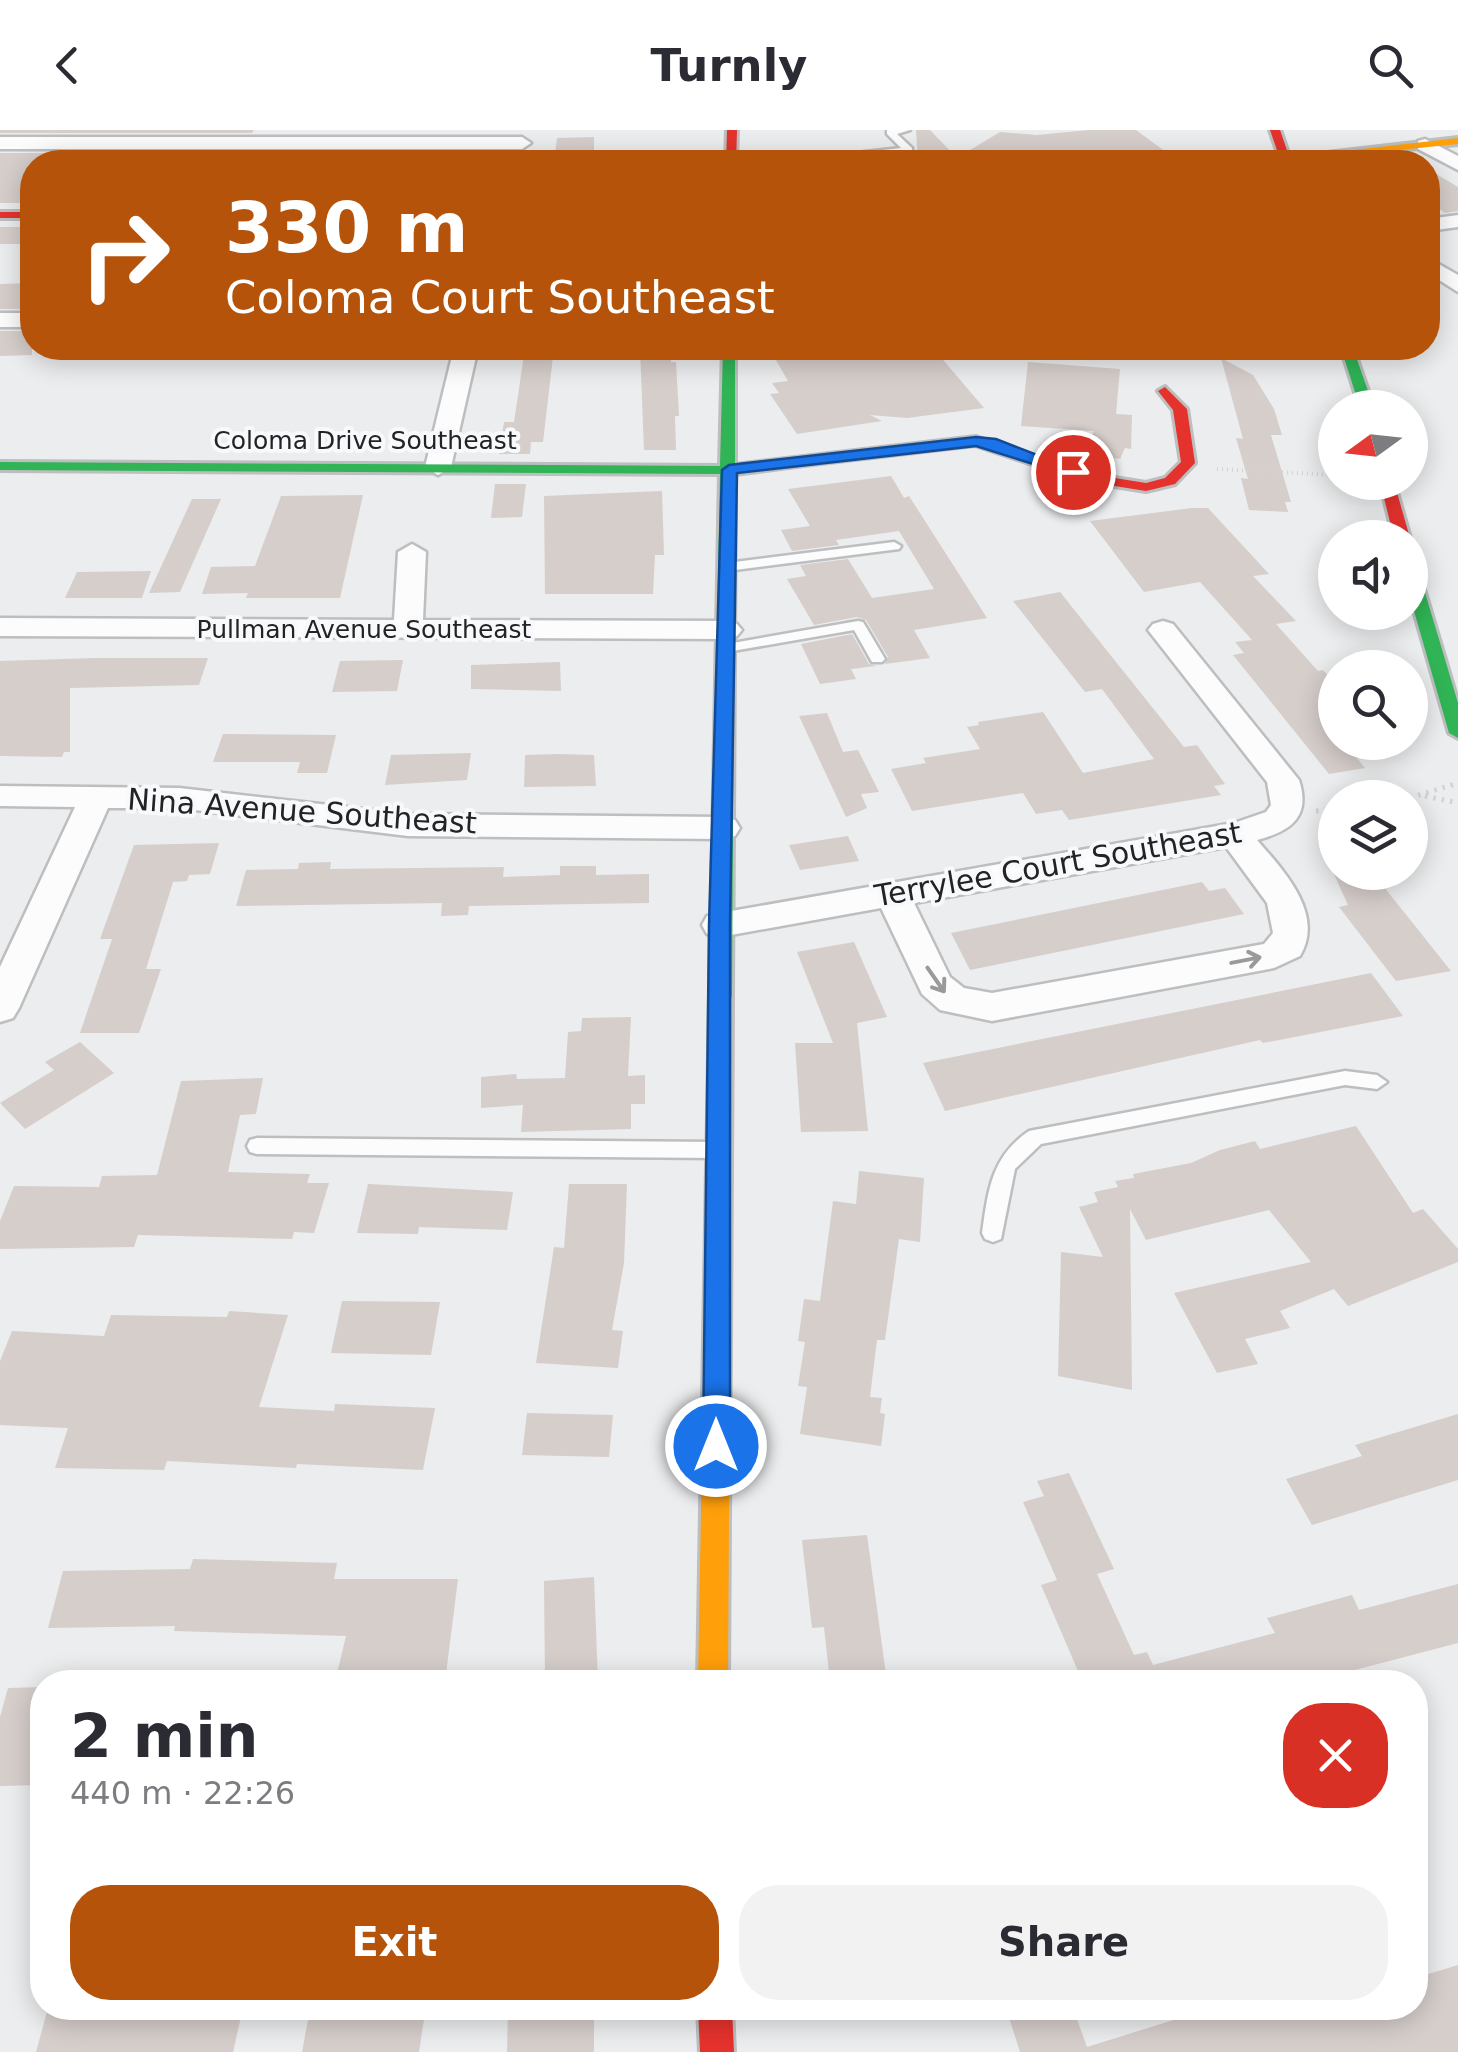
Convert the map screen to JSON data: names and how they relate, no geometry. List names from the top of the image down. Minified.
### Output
{"streets":{"street":["Coloma Drive Southeast","Pullman Avenue Southeast","Nina Avenue Southeast","Terrylee Court Southeast"]},"north":"left","page":{"header":"Turnly","turn":["330 m","Coloma Court Southeast"],"heading":["2 min","440 m · 22:26"],"buttons":["Exit","Share"]}}
